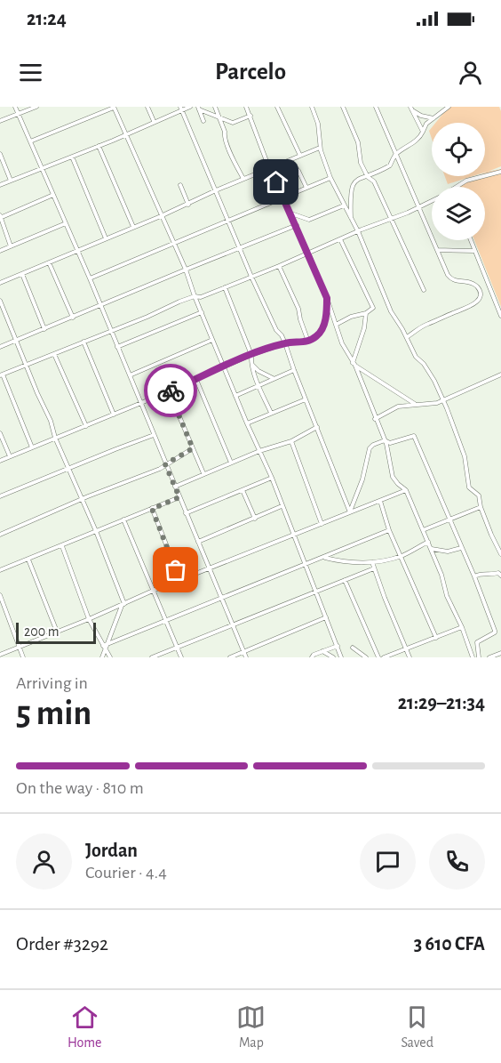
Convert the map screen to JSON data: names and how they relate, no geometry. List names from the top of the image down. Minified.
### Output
{"scale_bar":"200 m","page":{"status":"21:24","header":"Parcelo","scale":"200 m","heading":["5 min","Arriving in","21:29–21:34"],"panel":["Jordan","Courier · 4.4","Order #3292","3 610 CFA"],"bar":"On the way · 810 m","tabs":["Home","Map","Saved"]}}
